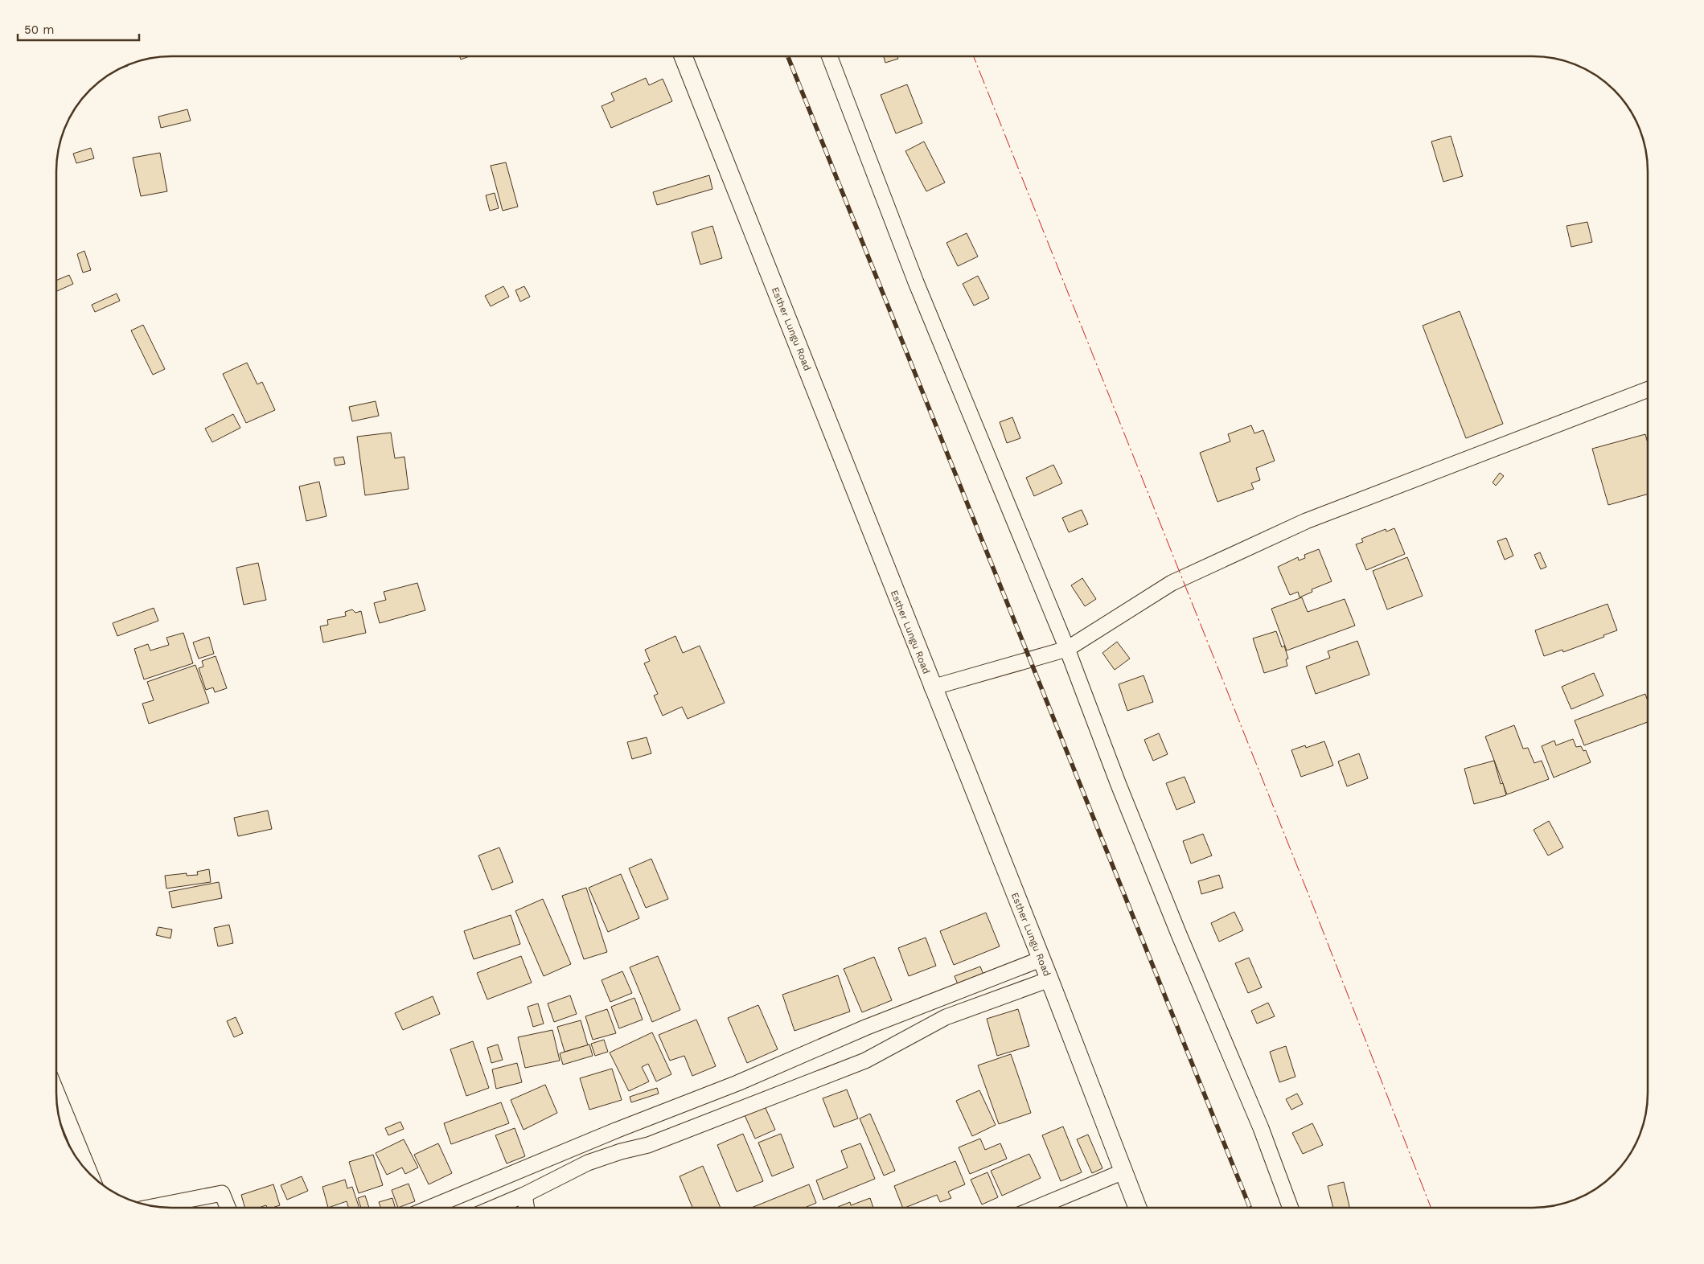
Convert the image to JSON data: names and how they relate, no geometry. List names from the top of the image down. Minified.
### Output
{"streets":{"street":["Esther Lungu Road"]},"scale_bar":"50 m"}
